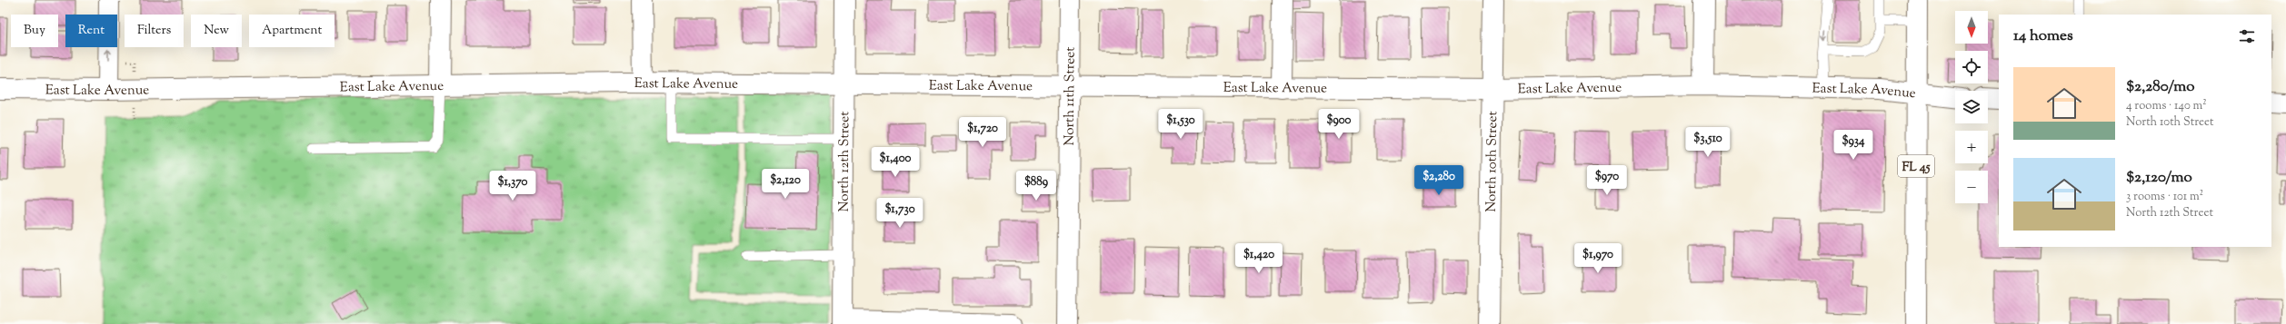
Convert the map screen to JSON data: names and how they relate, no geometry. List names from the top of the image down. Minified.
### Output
{"streets":{"street":["East Lake Avenue","North 11th Street","North 12th Street","North 10th Street","FL 45"]},"crossings":[["East Lake Avenue","North 11th Street"],["East Lake Avenue","North 12th Street"],["East Lake Avenue","North 10th Street"],["East Lake Avenue","FL 45"]],"north":"bottom","page":{"map_buttons":["+","−"],"chip":["Buy","Rent","Filters","New","Apartment"],"heading":"14 homes","list":[{"name":"$2,280/mo","note":"4 rooms · 140 m² · North 10th Street"},{"name":"$2,120/mo","note":"3 rooms · 101 m² · North 12th Street"}],"price":["$1,530","$900","$1,720","$3,510","$934","$1,400","$2,280","$970","$2,120","$1,370","$889","$1,730","$1,420","$1,970"]}}
